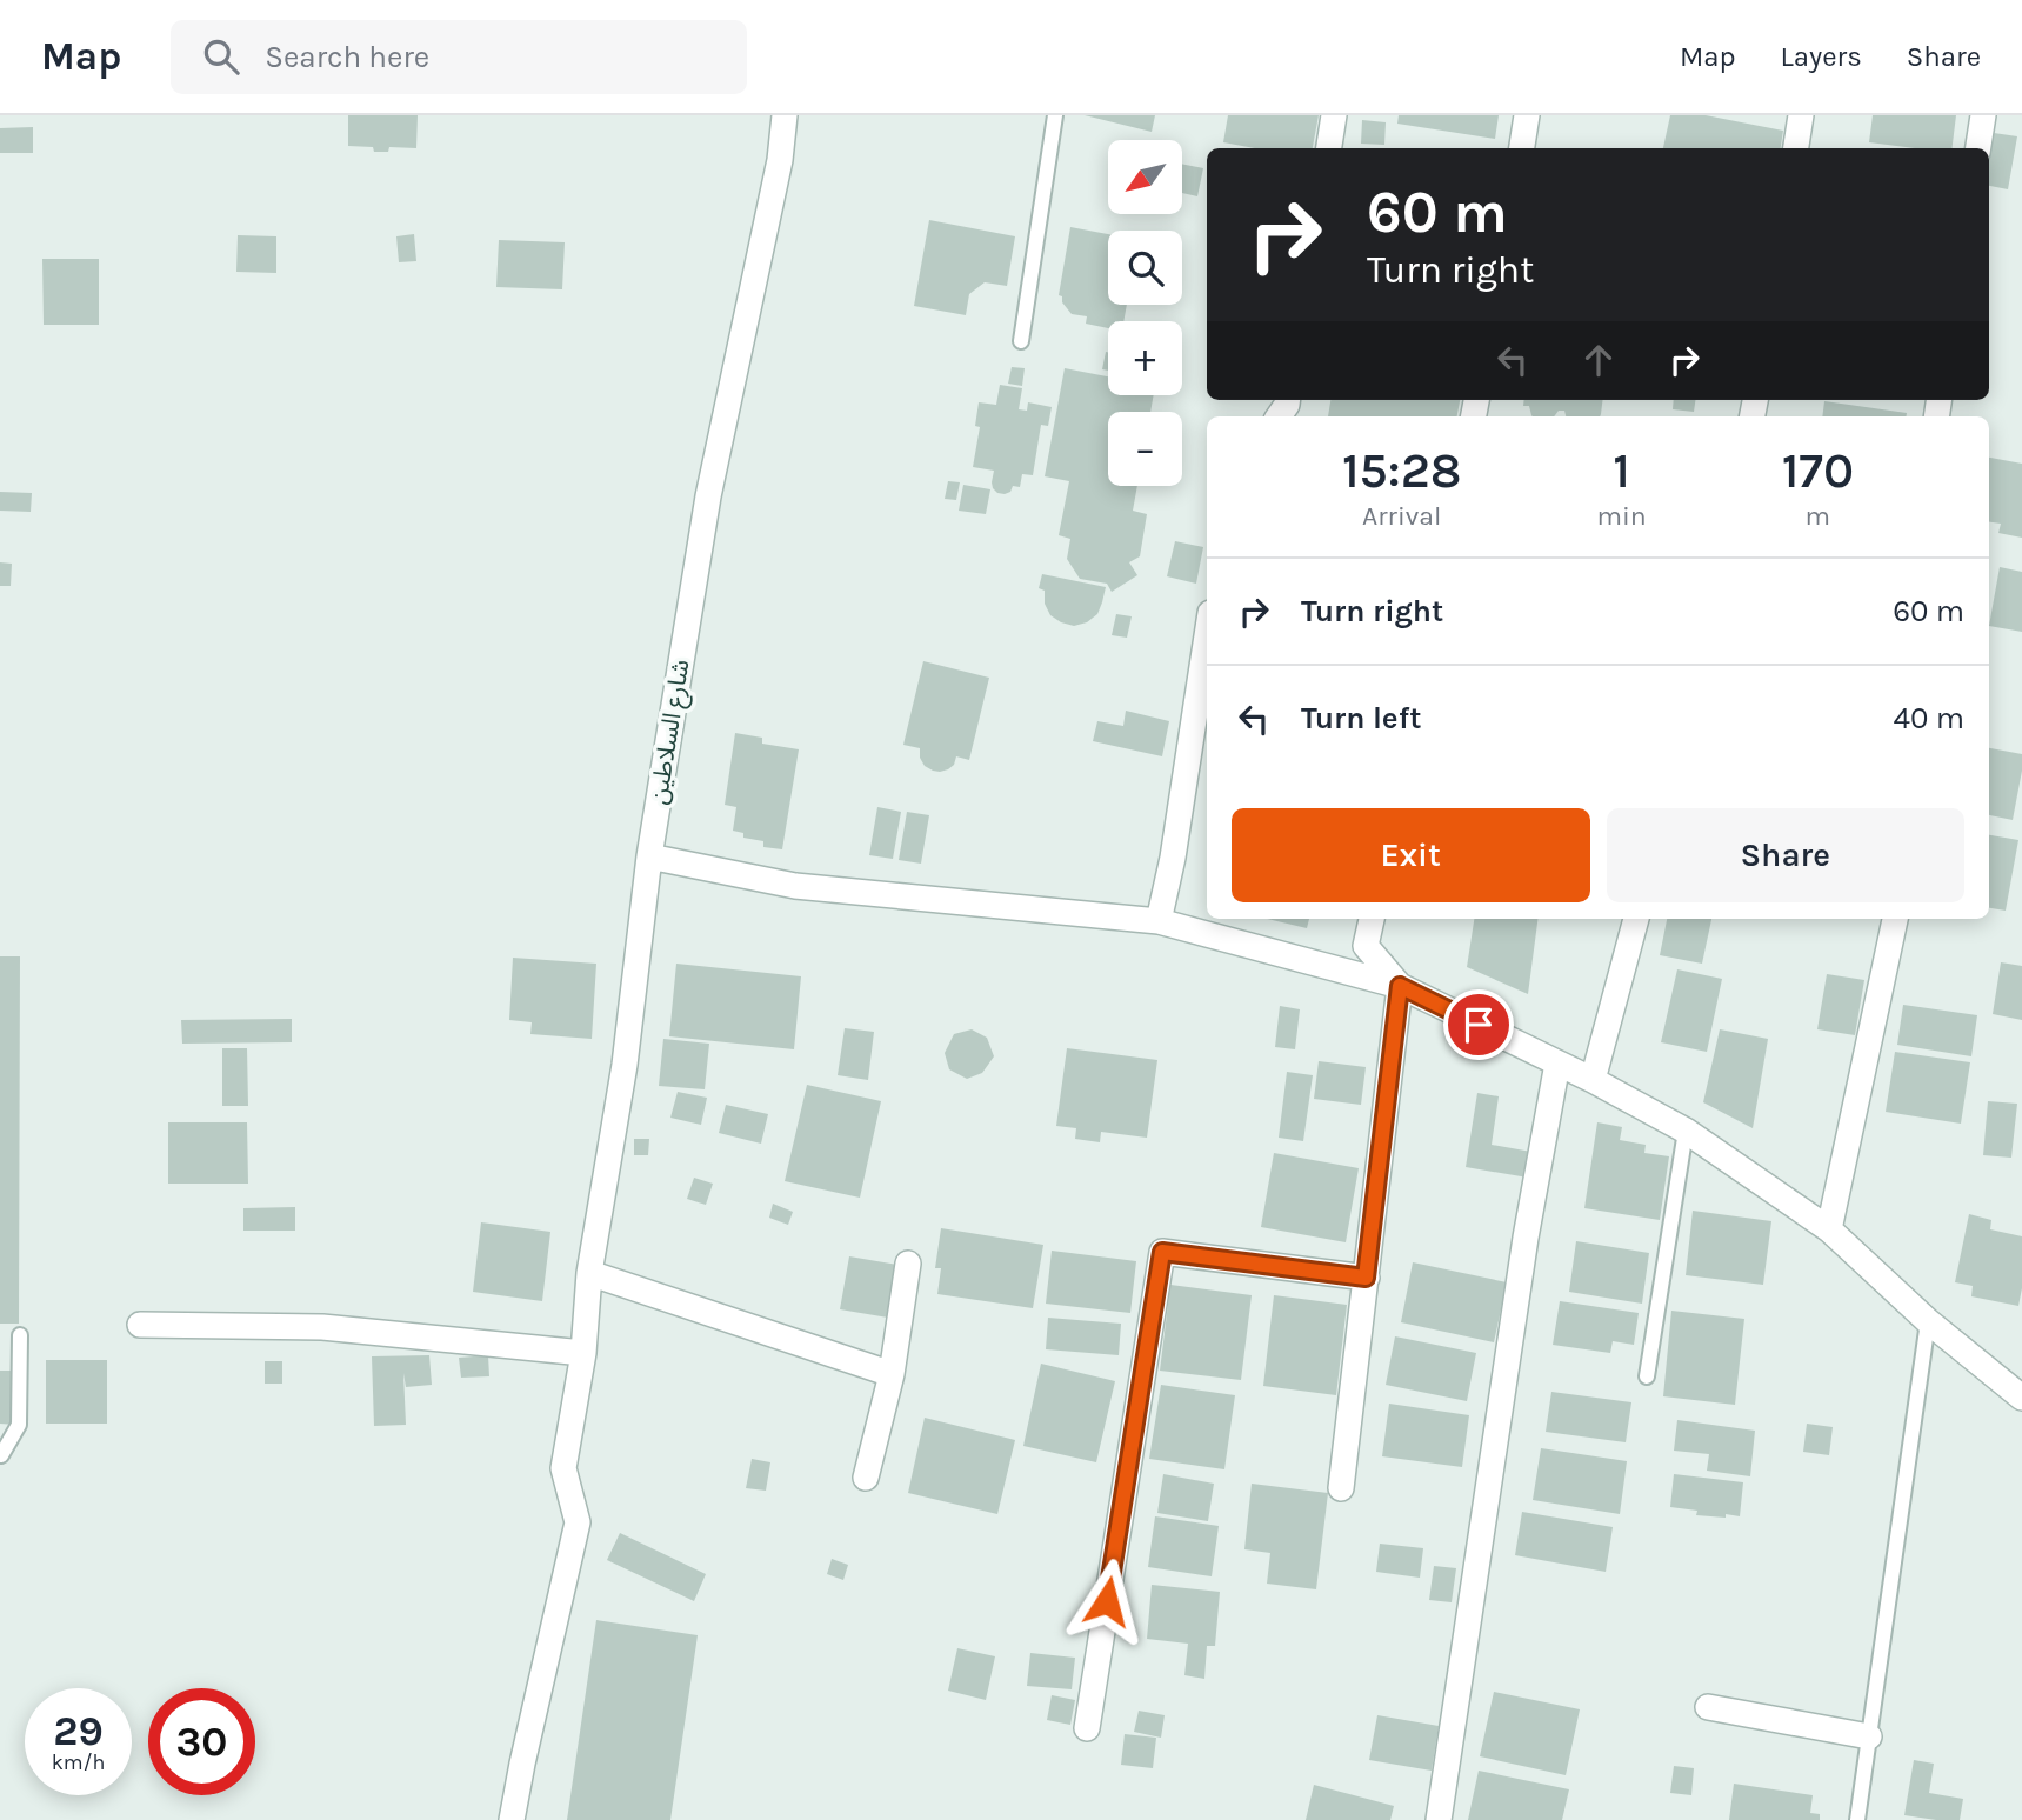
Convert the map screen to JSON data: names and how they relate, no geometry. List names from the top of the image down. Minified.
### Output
{"streets":{"street":["شارع السلاطين"]},"north":"bottom left","page":{"header":"Map","search":"Search here","nav":["Map","Layers","Share"],"map_buttons":["+","−"],"turn":["60 m","Turn right"],"eta":["15:28","Arrival","1","min","170","m"],"list":[{"name":"Turn right","value":"60 m"},{"name":"Turn left","value":"40 m"}],"buttons":["Exit","Share"],"speed":"29 km/h","limit":"30"}}
